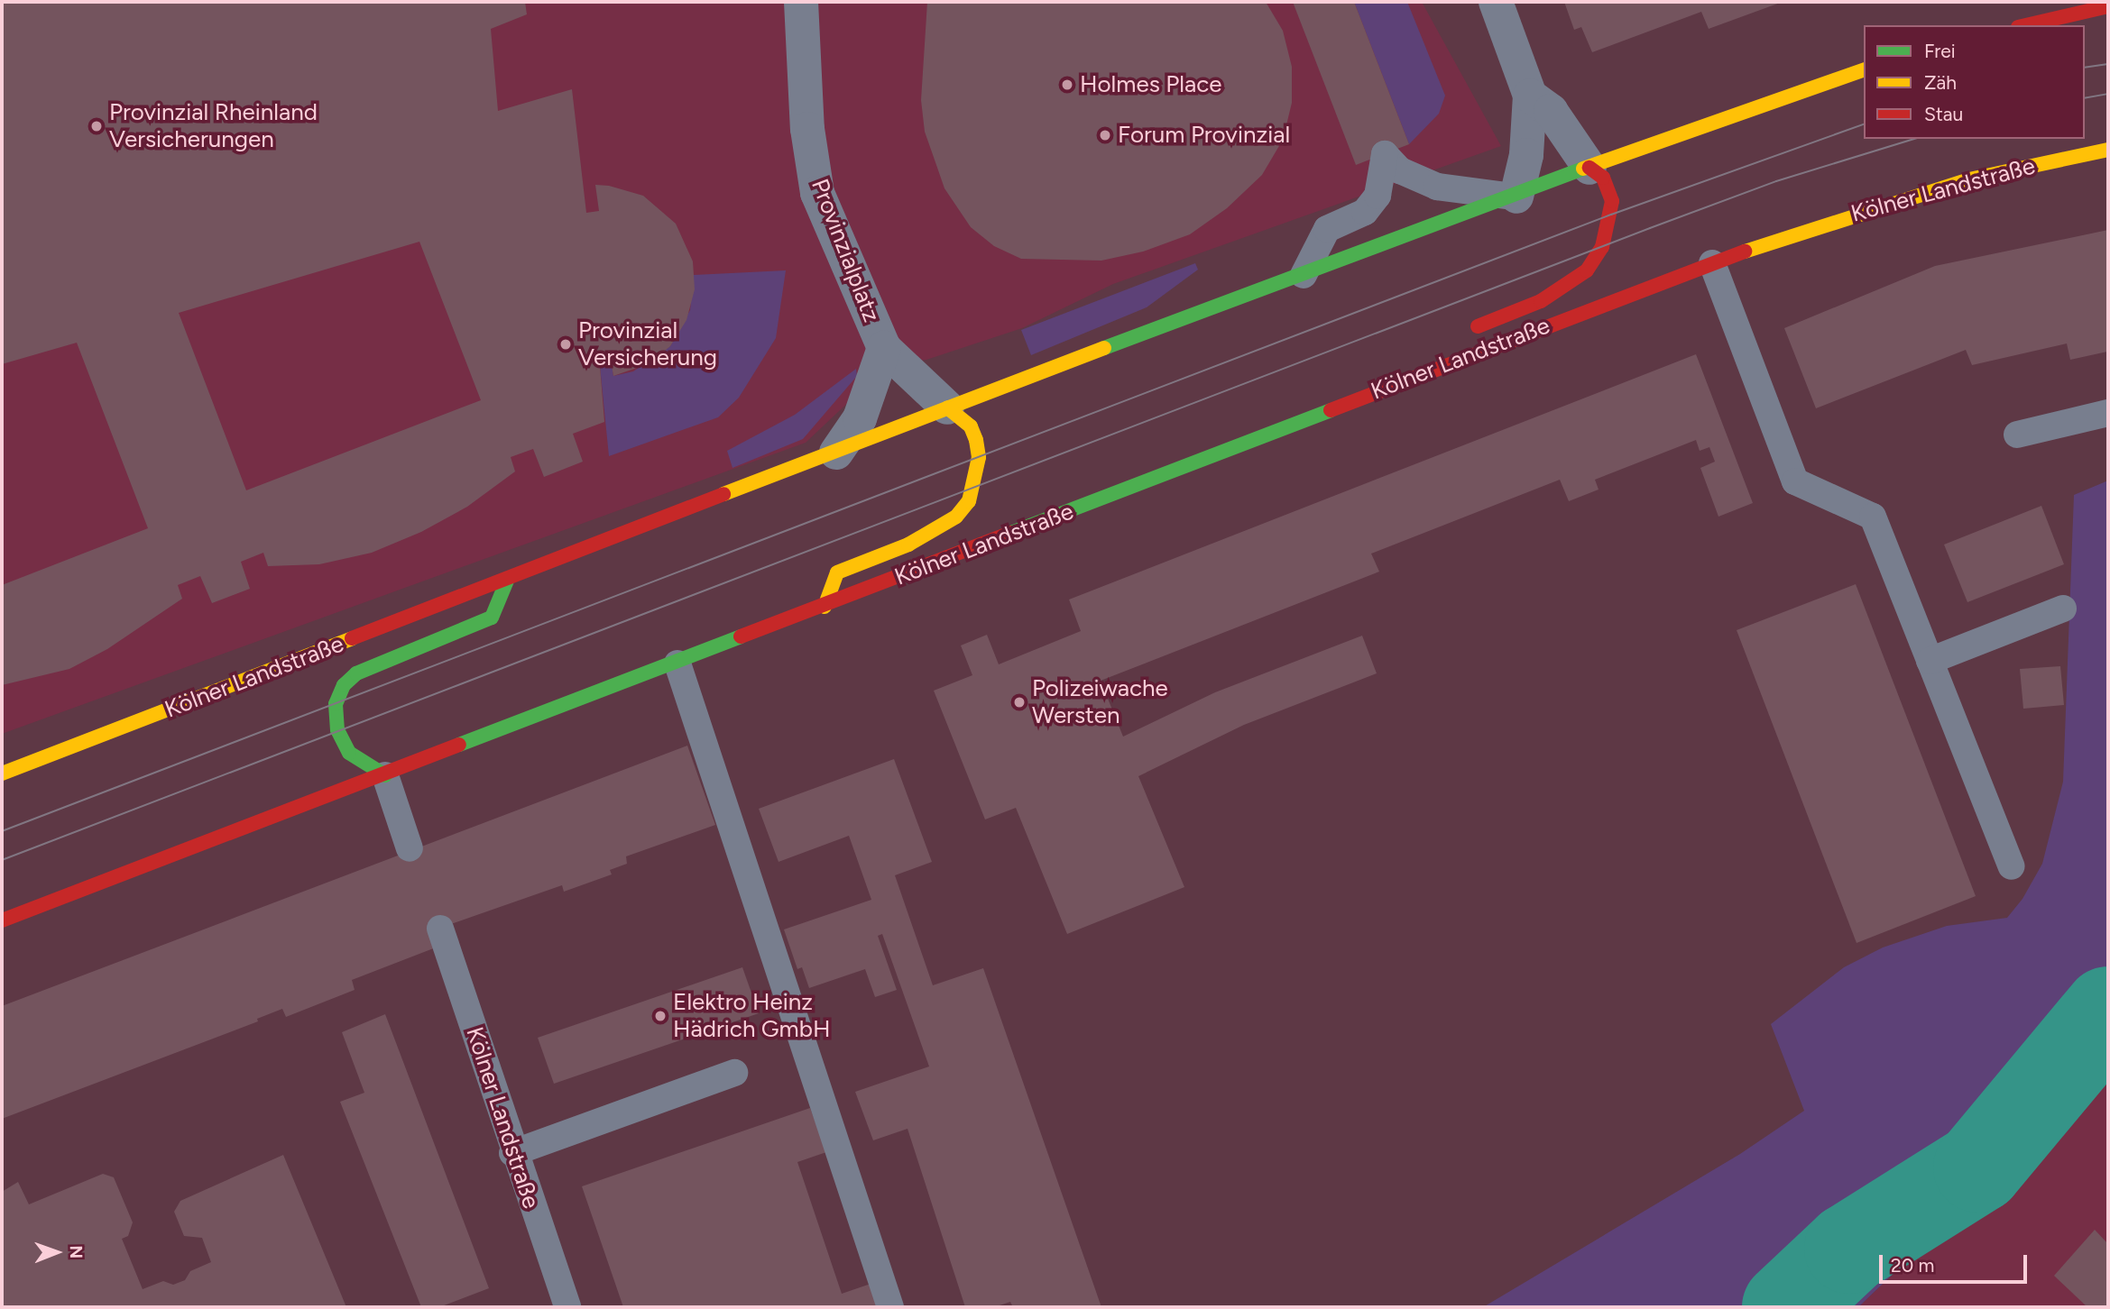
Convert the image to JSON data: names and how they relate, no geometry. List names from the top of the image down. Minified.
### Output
{"streets":{"main road":["Kölner Landstraße"],"street":["Provinzialplatz"]},"crossings":[["Kölner Landstraße","Provinzialplatz"]],"places":["Holmes Place","Provinzial Rheinland Versicherungen","Forum Provinzial","Provinzial Versicherung","Polizeiwache Wersten","Elektro Heinz Hädrich GmbH"],"legend":["Frei","Zäh","Stau"],"scale_bar":"20 m","north":"right"}
